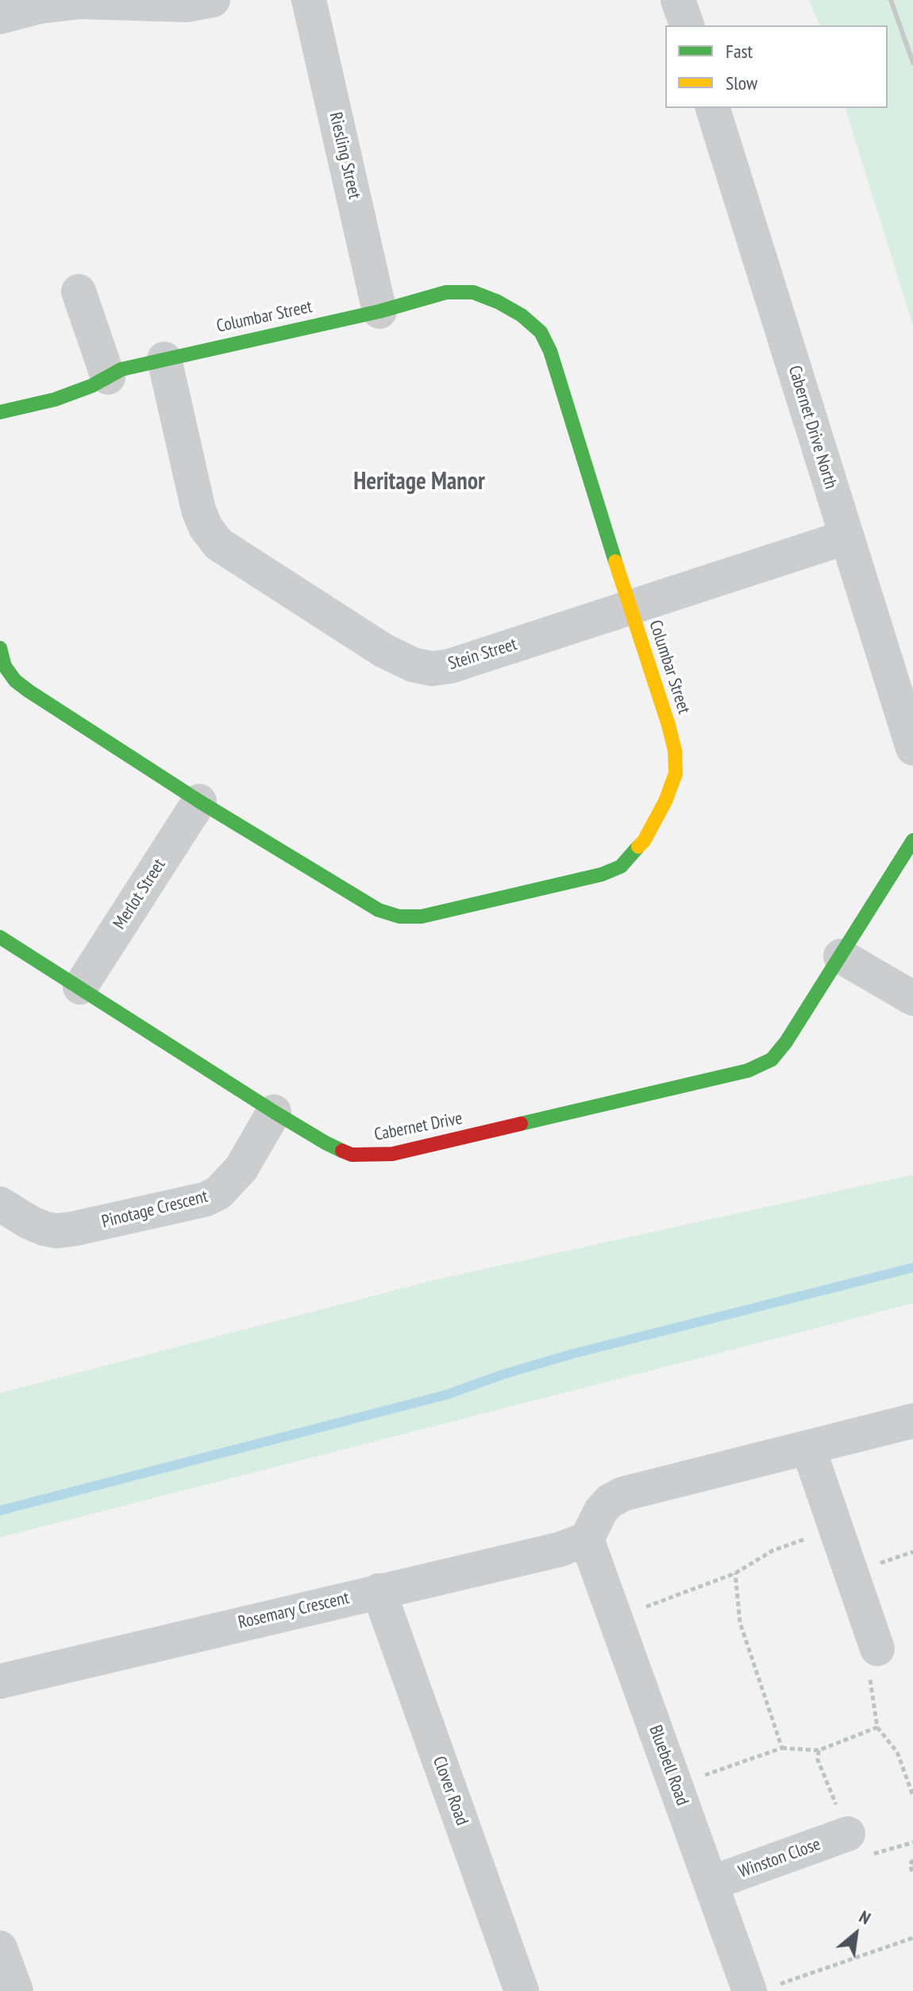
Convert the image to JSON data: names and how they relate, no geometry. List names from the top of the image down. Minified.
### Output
{"streets":{"street":["Riesling Street","Columbar Street","Cabernet Drive North","Stein Street","Merlot Street","Cabernet Drive","Pinotage Crescent","Rosemary Crescent","Bluebell Road","Clover Road","Winston Close"]},"crossings":[["Riesling Street","Columbar Street"],["Columbar Street","Stein Street"],["Columbar Street","Merlot Street"],["Cabernet Drive North","Stein Street"],["Merlot Street","Cabernet Drive"],["Cabernet Drive","Pinotage Crescent"],["Rosemary Crescent","Bluebell Road"],["Rosemary Crescent","Clover Road"],["Bluebell Road","Winston Close"]],"districts":["Heritage Manor"],"legend":["Fast","Slow"],"north":"top right"}
